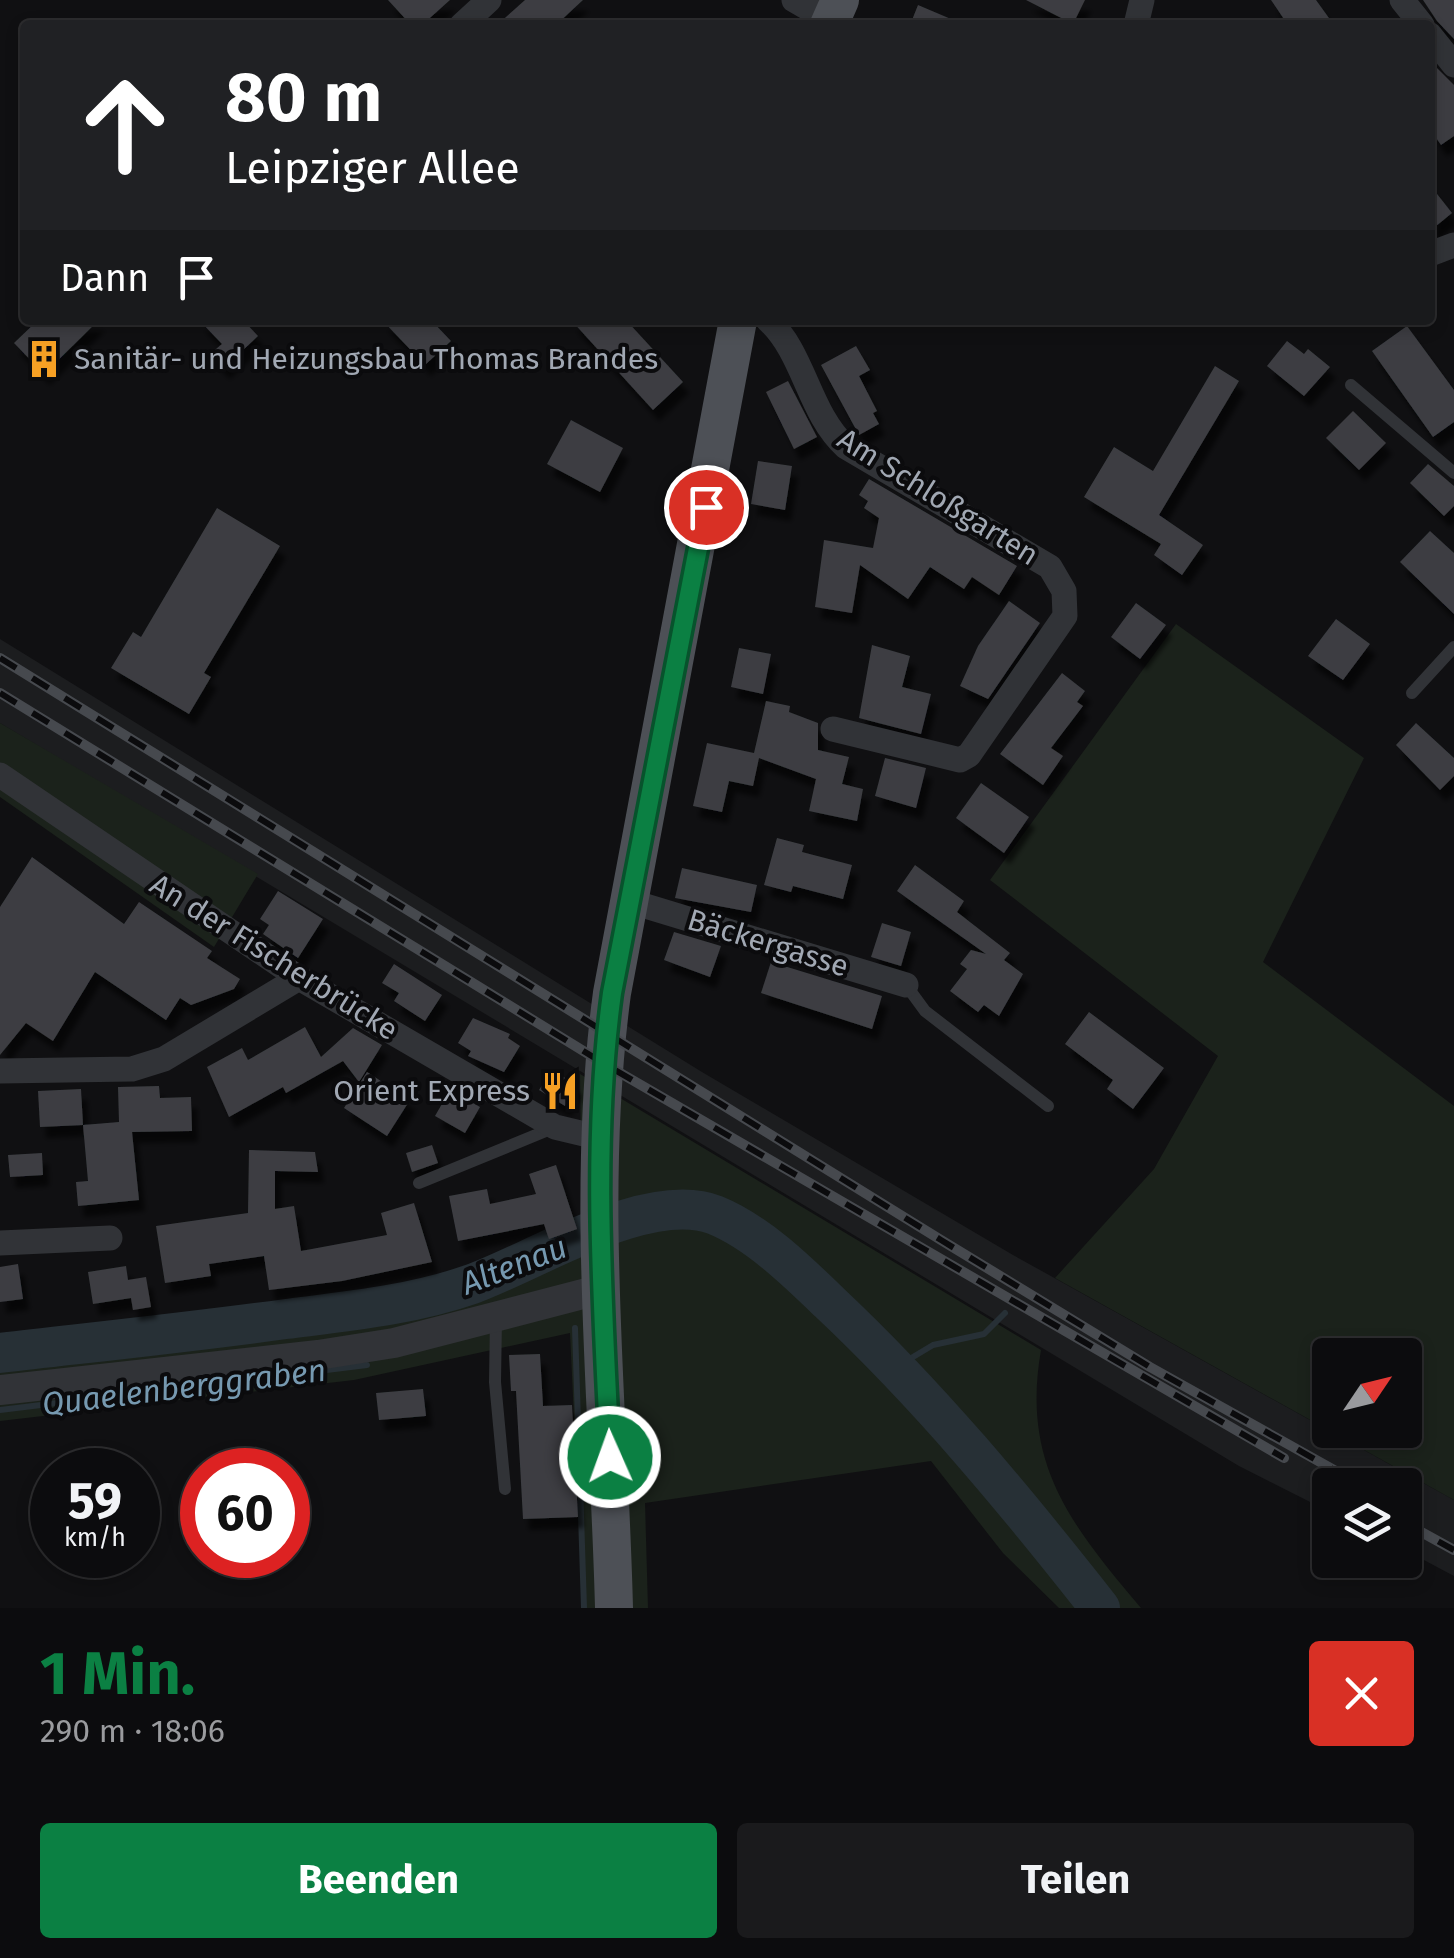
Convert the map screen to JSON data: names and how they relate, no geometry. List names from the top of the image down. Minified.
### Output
{"streets":{"street":["Am Schloßgarten","Bäckergasse","An der Fischerbrücke"]},"water":["Altenau","Quaelenberggraben"],"places":{"building":["Sanitär- und Heizungsbau Thomas Brandes"],"restaurant":["Orient Express"]},"north":"top right","page":{"turn":["80 m","Leipziger Allee"],"then":"Dann","speed":"59 km/h","limit":"60","heading":["1 Min.","290 m · 18:06"],"buttons":["Beenden","Teilen"]}}
